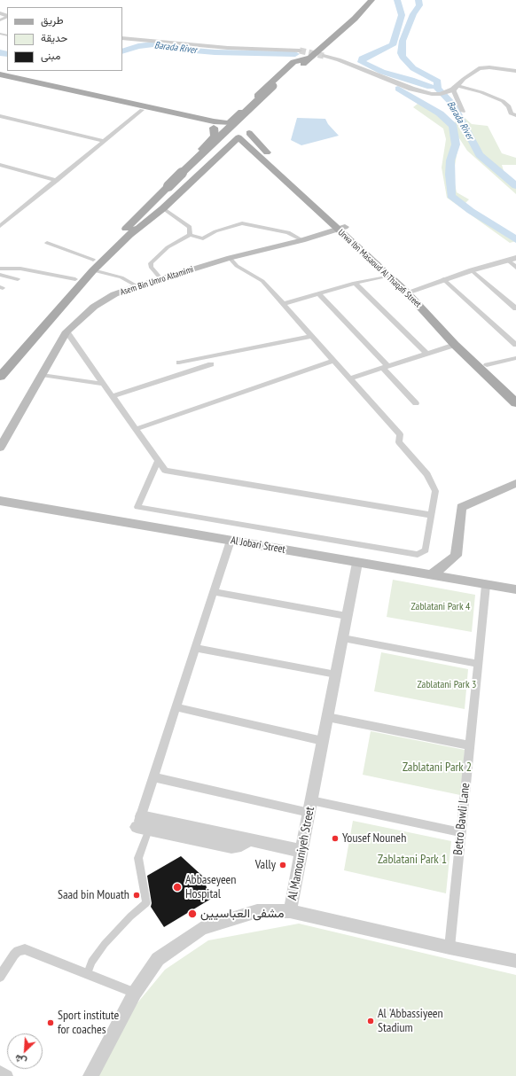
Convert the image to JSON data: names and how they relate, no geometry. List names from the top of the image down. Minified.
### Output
{"streets":{"main road":["Urwa Ibn Masaoud Al Thaqafi Street","Asem Bin Umro Altamimi","Al Jobari Street"],"street":["Betro Bawli Lane","Al Mamouniyeh Street"]},"crossings":[["Urwa Ibn Masaoud Al Thaqafi Street","Asem Bin Umro Altamimi"],["Al Jobari Street","Betro Bawli Lane"],["Al Jobari Street","Al Mamouniyeh Street"]],"water":["Barada River"],"parks":["Zablatani Park 4","Zablatani Park 3","Zablatani Park 2","Zablatani Park 1"],"places":["Yousef Nouneh","Vally","Abbaseyeen Hospital","Saad bin Mouath","مشفى العباسيين","Al 'Abbassiyeen Stadium","Sport institute for coaches"],"legend":["طريق","حديقة","مبنى"],"north":"bottom left"}
